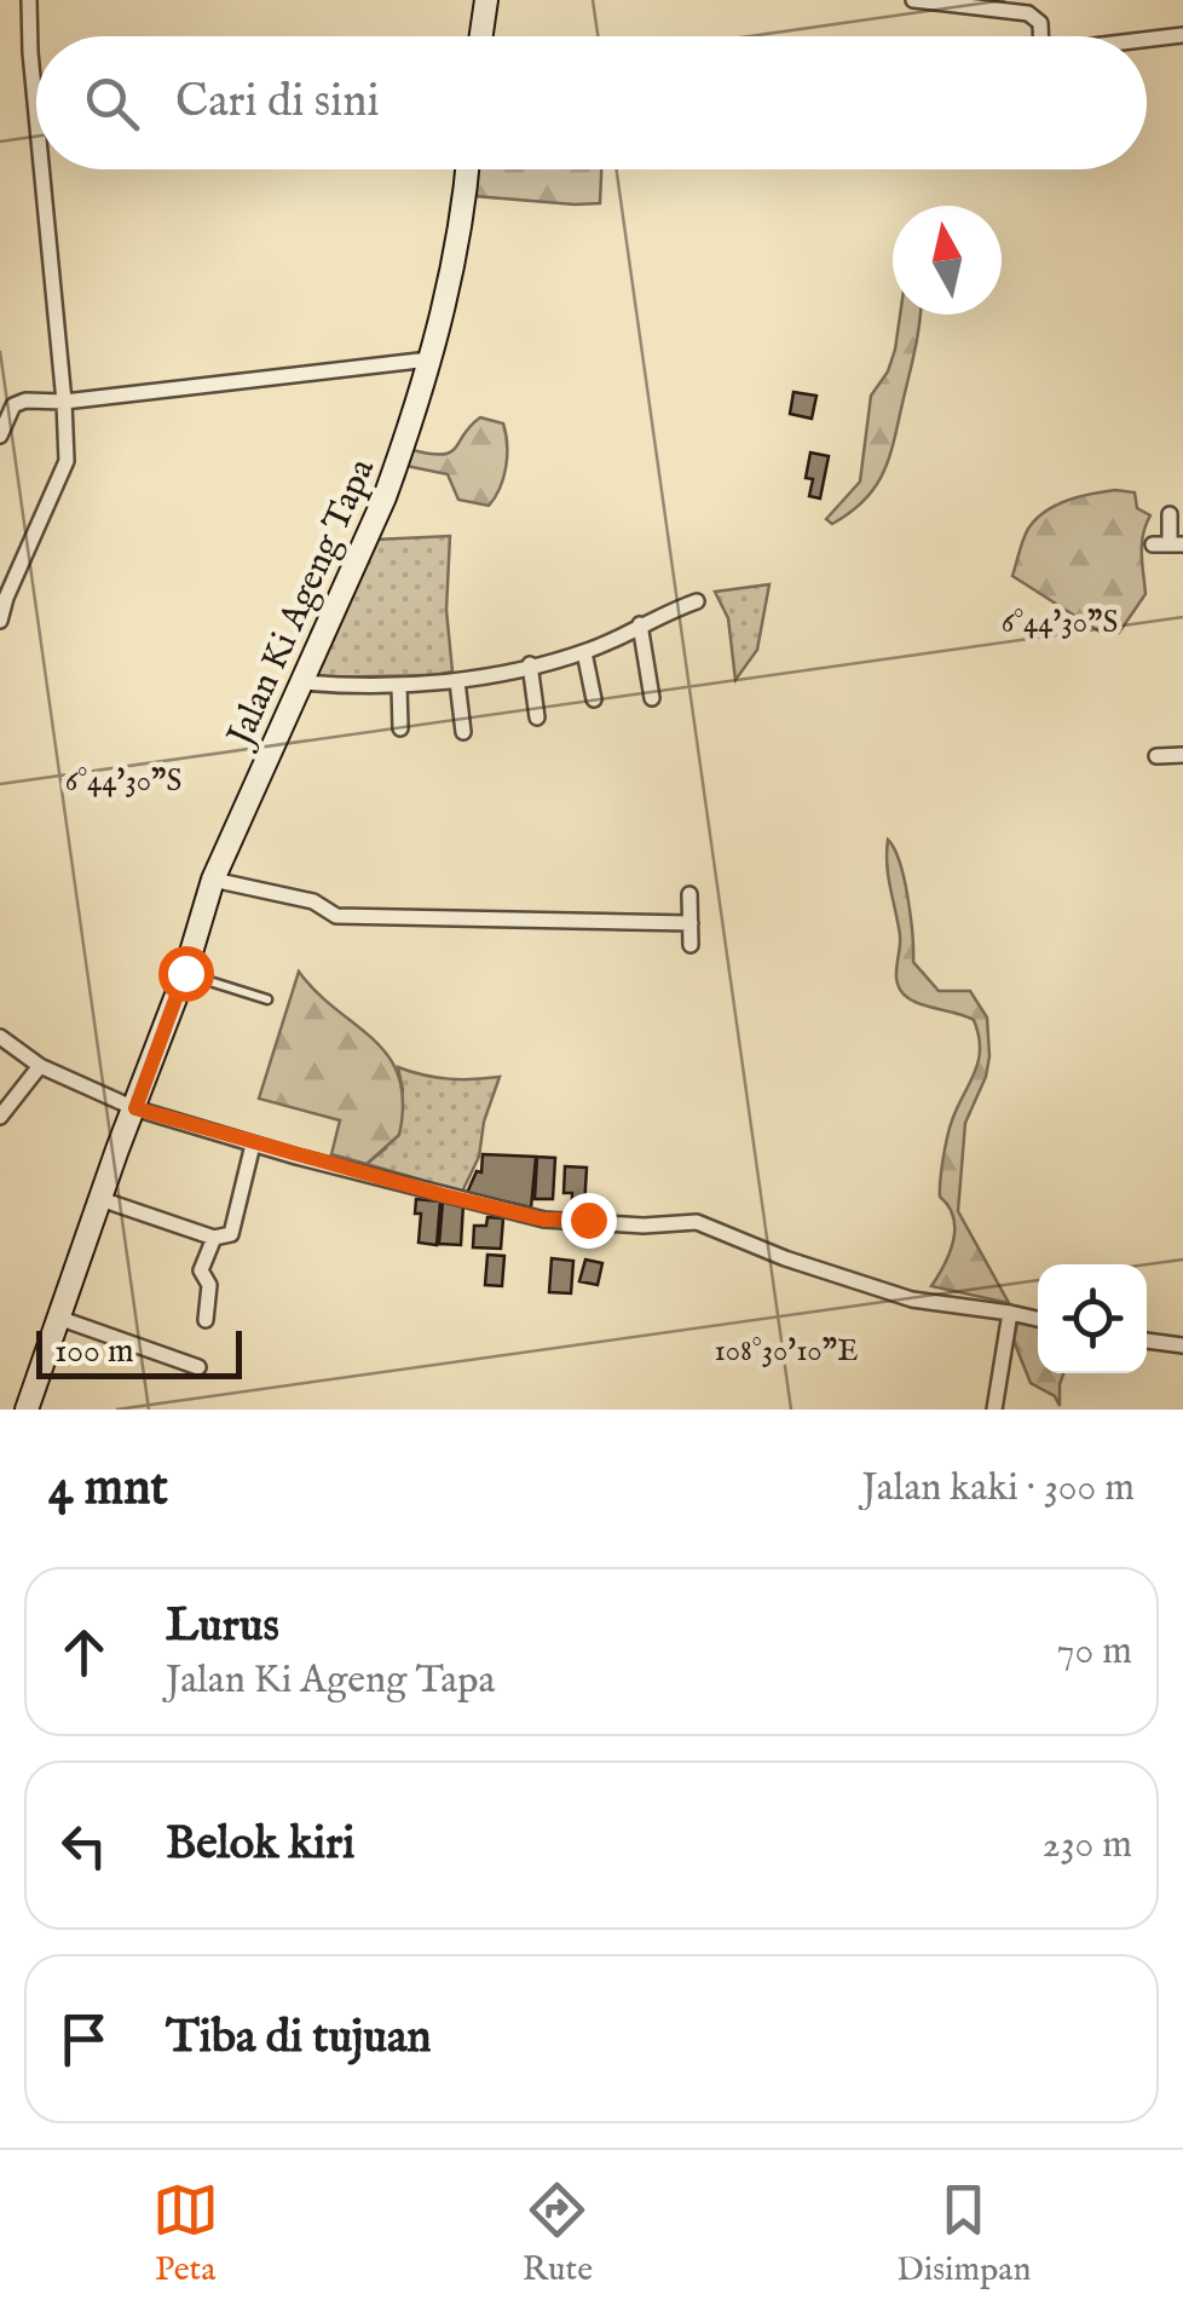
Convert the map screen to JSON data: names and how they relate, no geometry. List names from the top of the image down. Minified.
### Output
{"streets":{"street":["Jalan Ki Ageng Tapa"]},"scale_bar":"100 m","north":"top","page":{"search":"Cari di sini","scale":"100 m","heading":["4 mnt","Jalan kaki · 300 m"],"list":[["Lurus","Jalan Ki Ageng Tapa","70 m"],["Belok kiri","230 m"],"Tiba di tujuan"],"nav":["Peta","Rute","Disimpan"]},"coordinates":["6°44'30\"S","108°30'10\"E"]}
